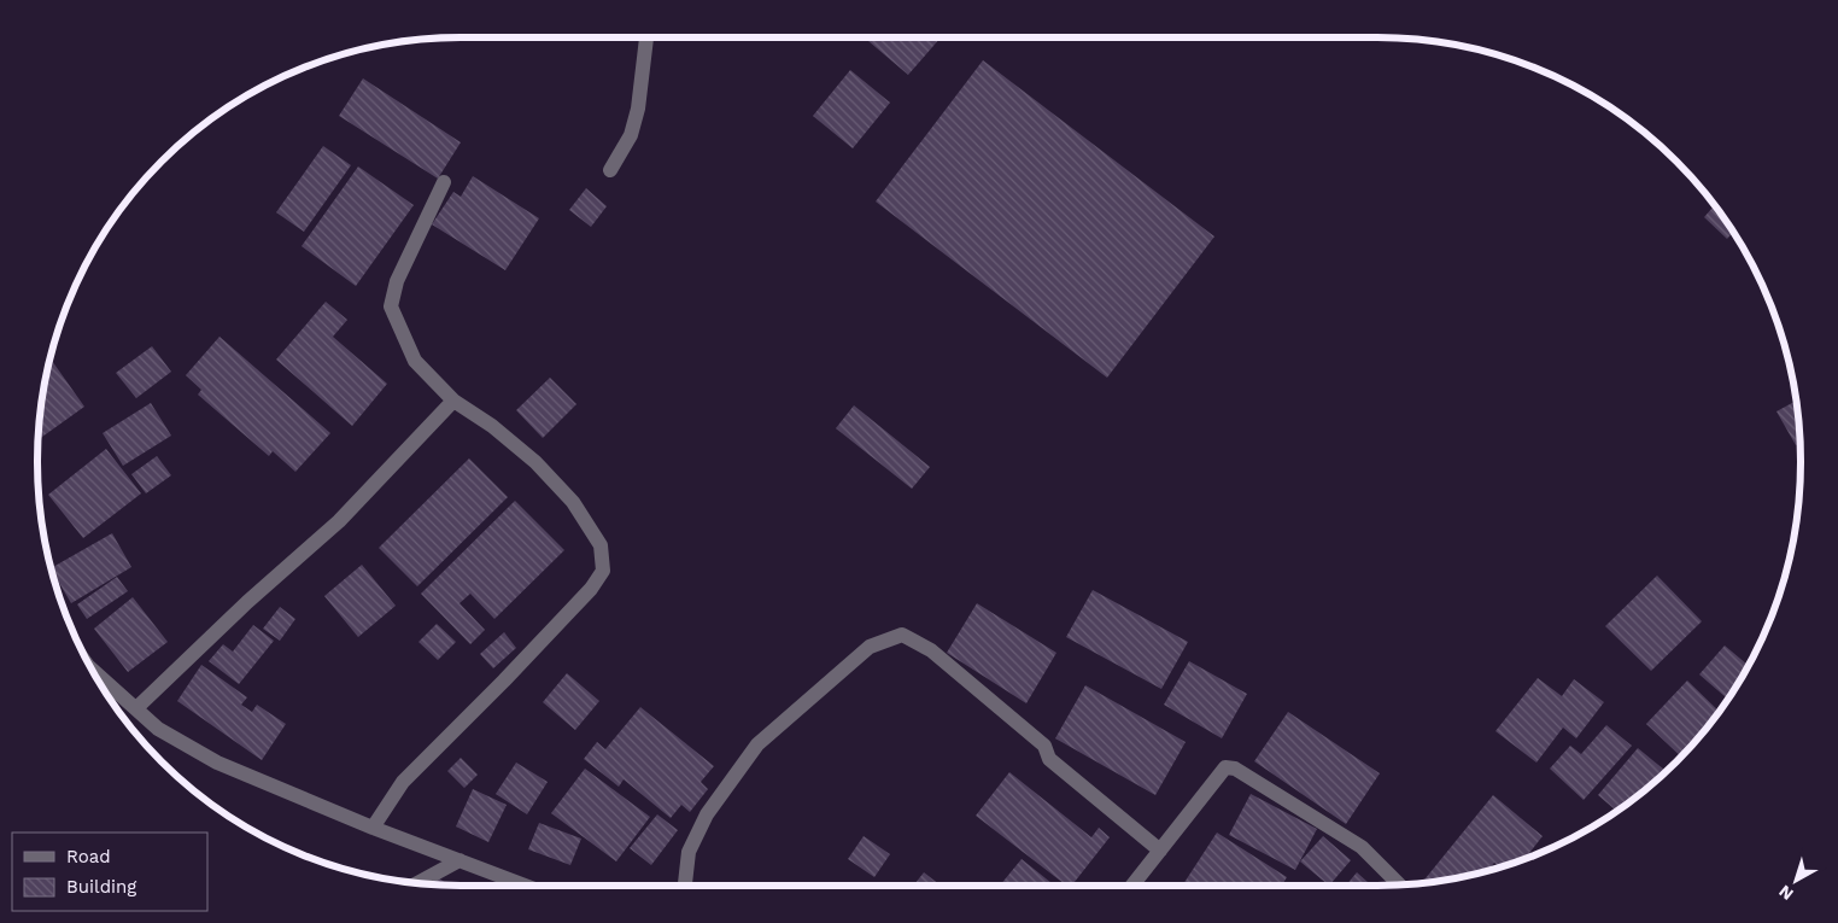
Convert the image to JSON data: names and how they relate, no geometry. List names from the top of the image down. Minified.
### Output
{"legend":["Road","Building"],"north":"bottom left"}
